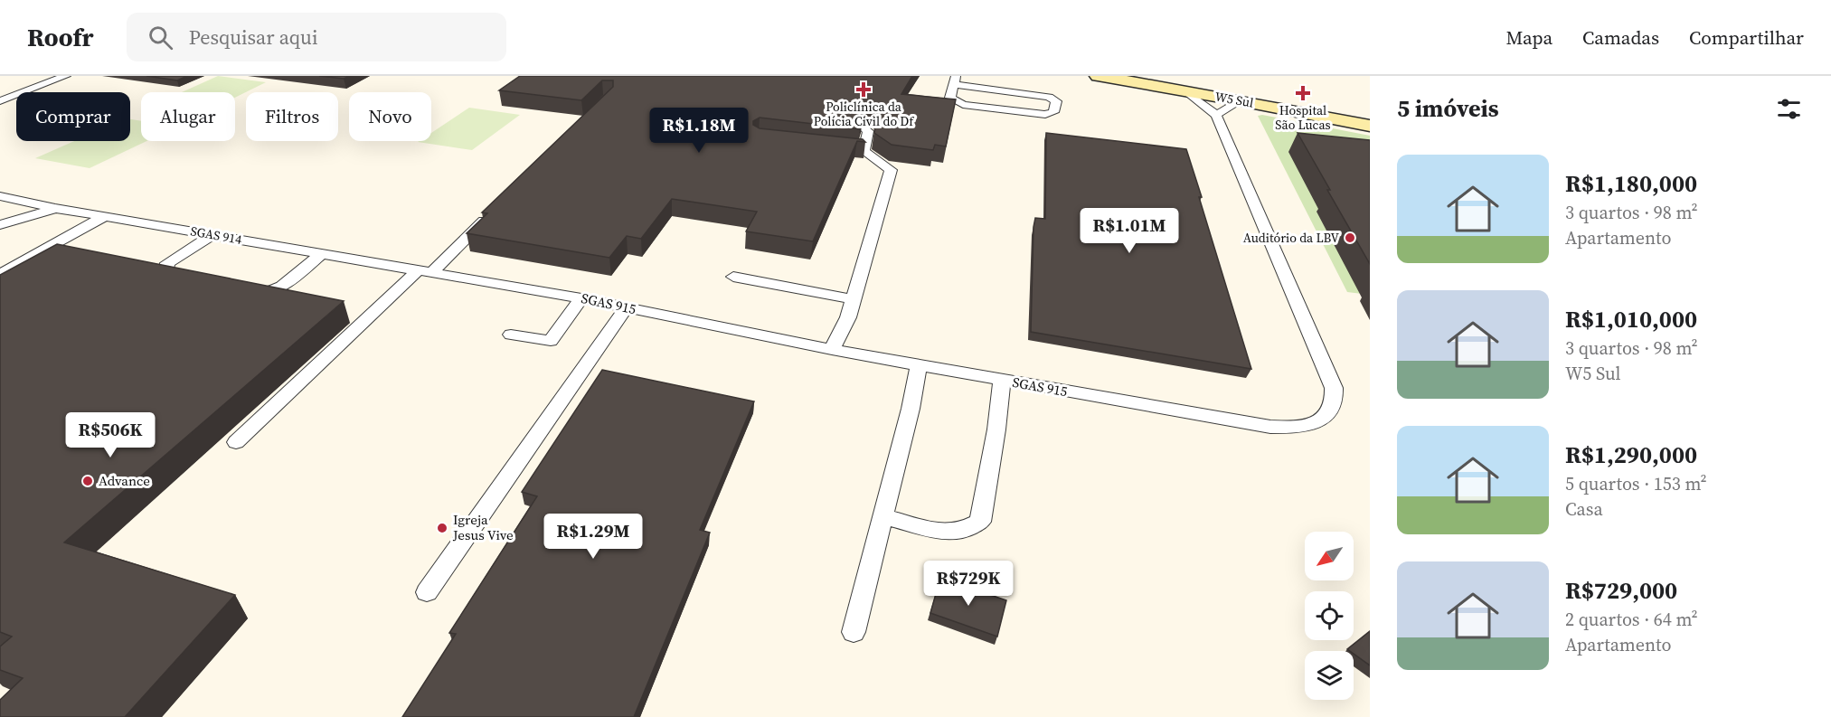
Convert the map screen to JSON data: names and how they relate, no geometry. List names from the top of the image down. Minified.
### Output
{"streets":{"main road":["W5 Sul"],"lane":["SGAS 914","SGAS 915"]},"crossings":[["W5 Sul","SGAS 915"],["SGAS 914","SGAS 915"]],"places":{"health":["Policlínica da Polícia Civil do Df","Hospital São Lucas"],"other":["Auditório da LBV","Advance","Igreja Jesus Vive"]},"north":"bottom left","page":{"header":"Roofr","search":"Pesquisar aqui","nav":["Mapa","Camadas","Compartilhar"],"heading":"5 imóveis","chip":["Comprar","Alugar","Filtros","Novo"],"price":["R$1.18M","R$1.01M","R$506K","R$1.29M","R$729K"],"list":[{"name":"R$1,180,000","note":"3 quartos · 98 m² · Apartamento"},{"name":"R$1,010,000","note":"3 quartos · 98 m² · W5 Sul"},{"name":"R$1,290,000","note":"5 quartos · 153 m² · Casa"},{"name":"R$729,000","note":"2 quartos · 64 m² · Apartamento"}]}}
